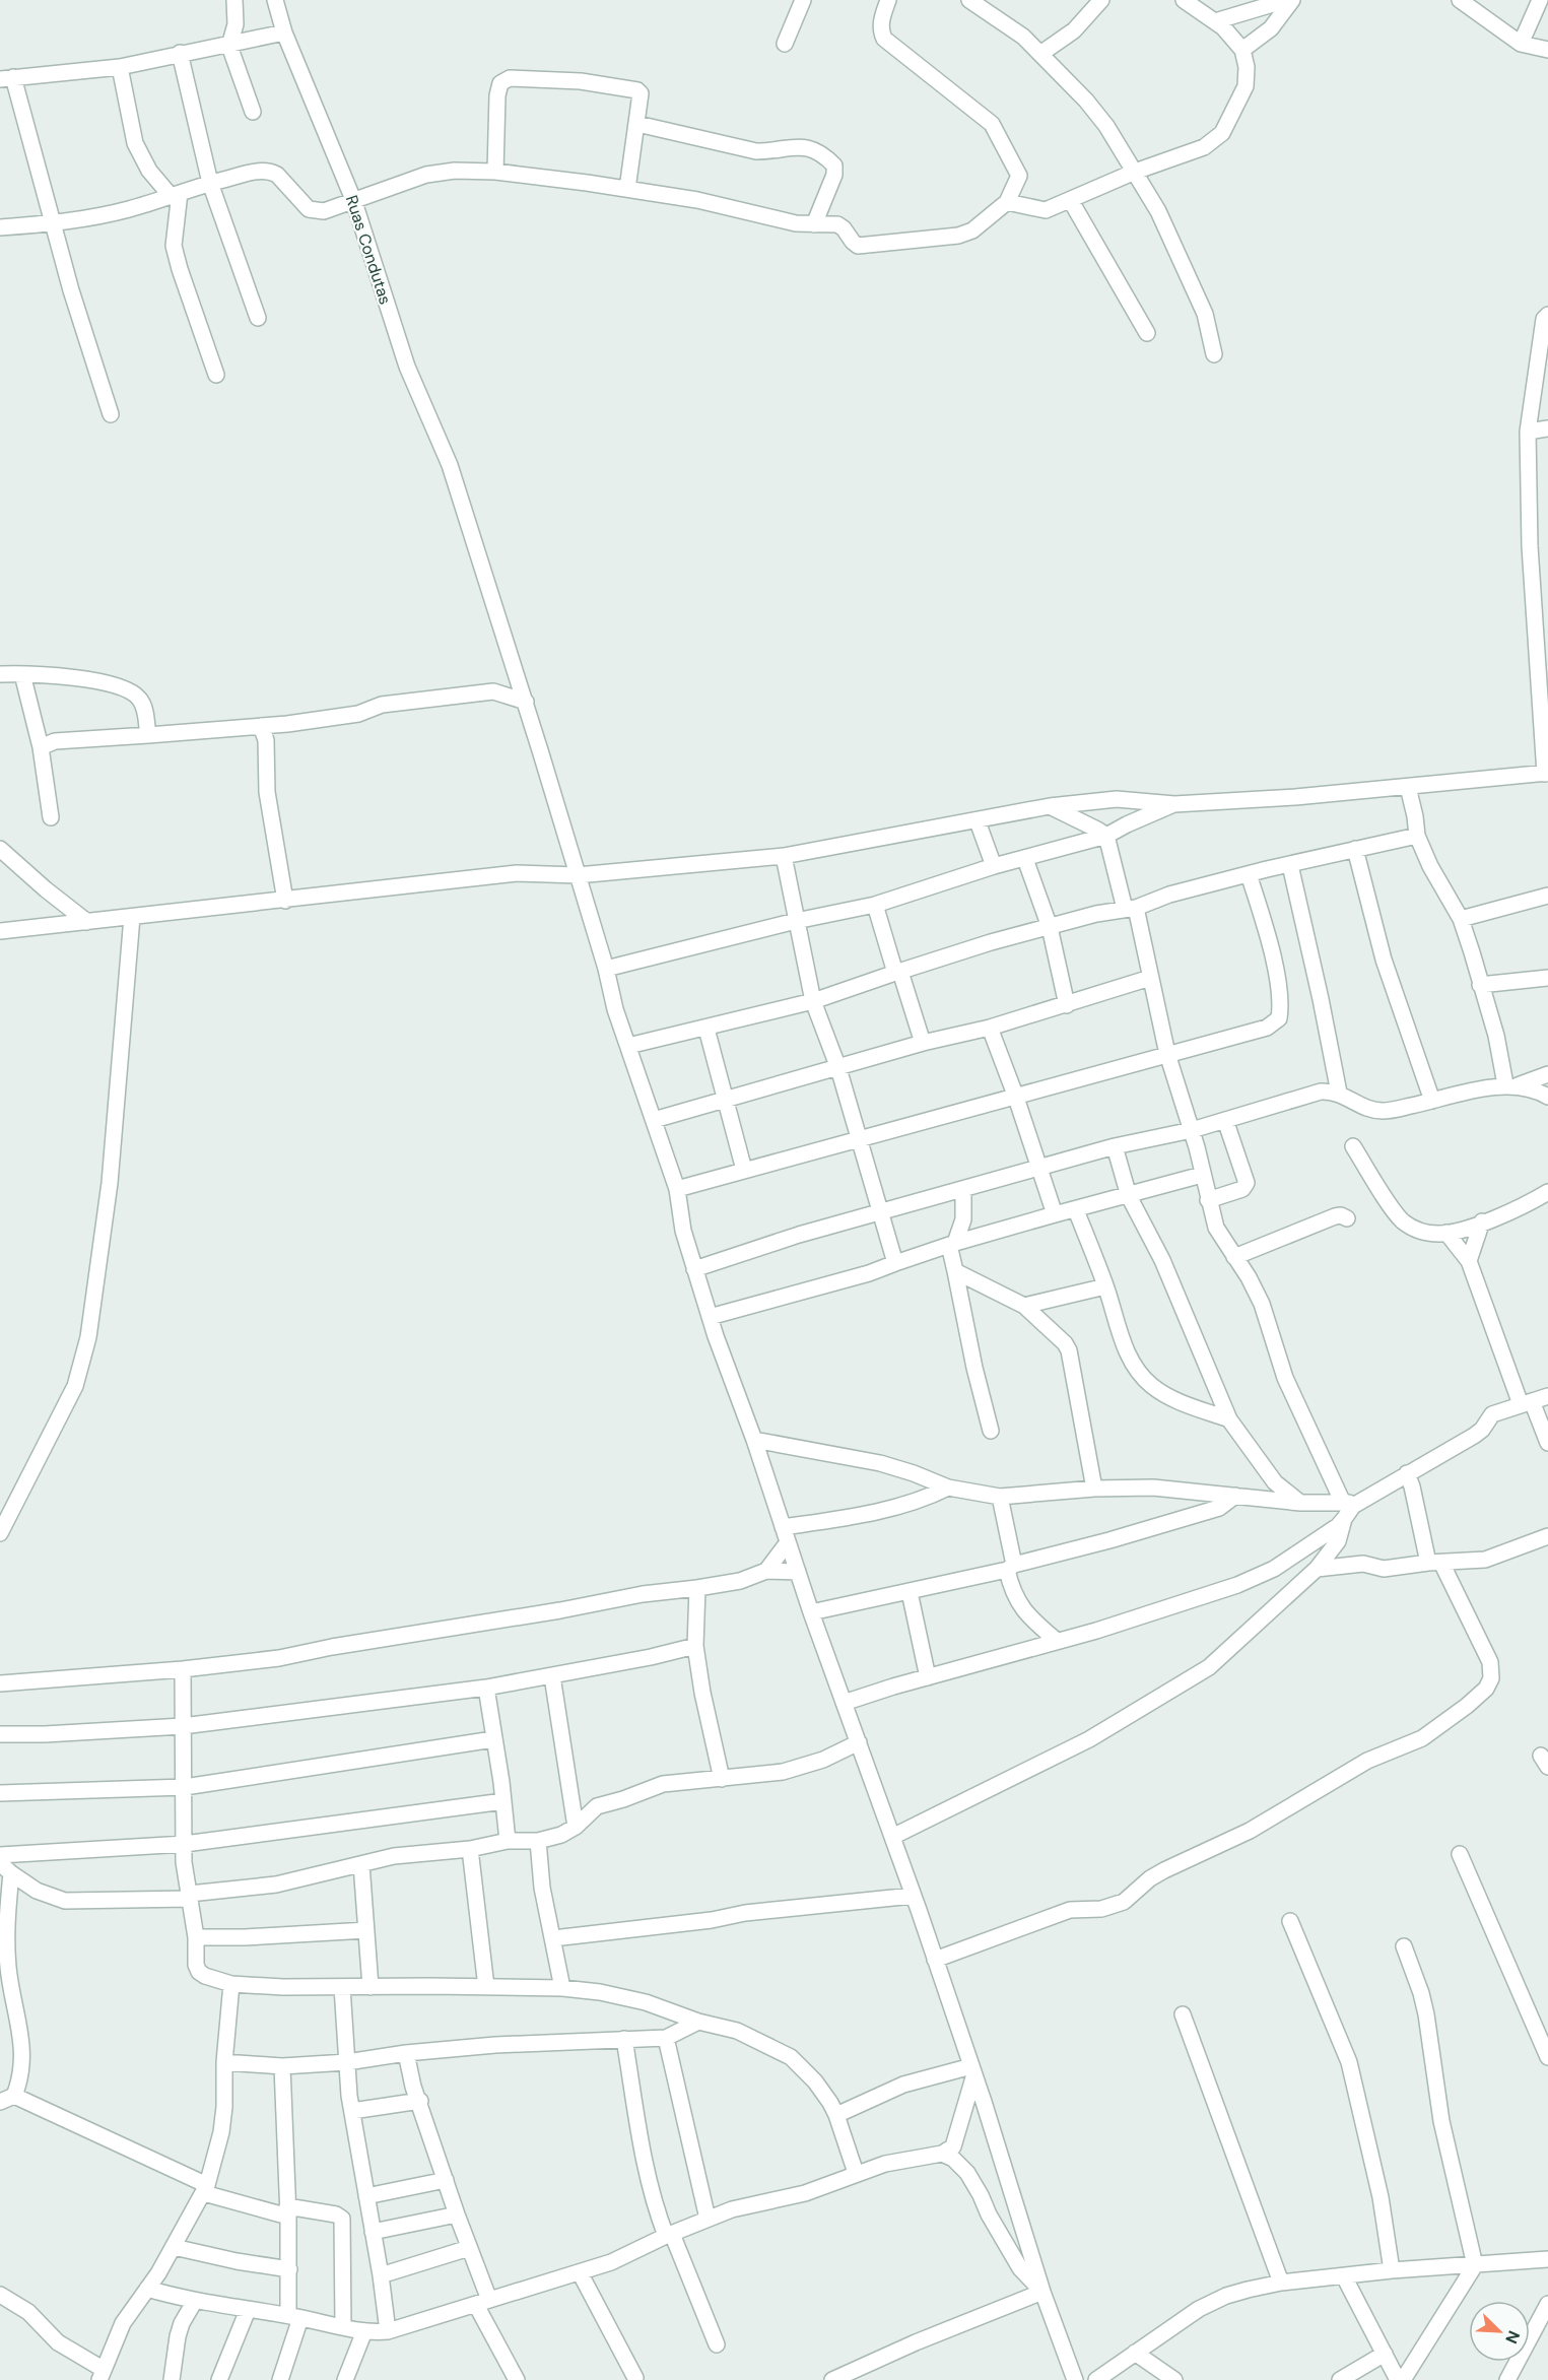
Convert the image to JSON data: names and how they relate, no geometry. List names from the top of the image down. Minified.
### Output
{"streets":{"street":["Ruas Condutas"]},"north":"bottom right"}
